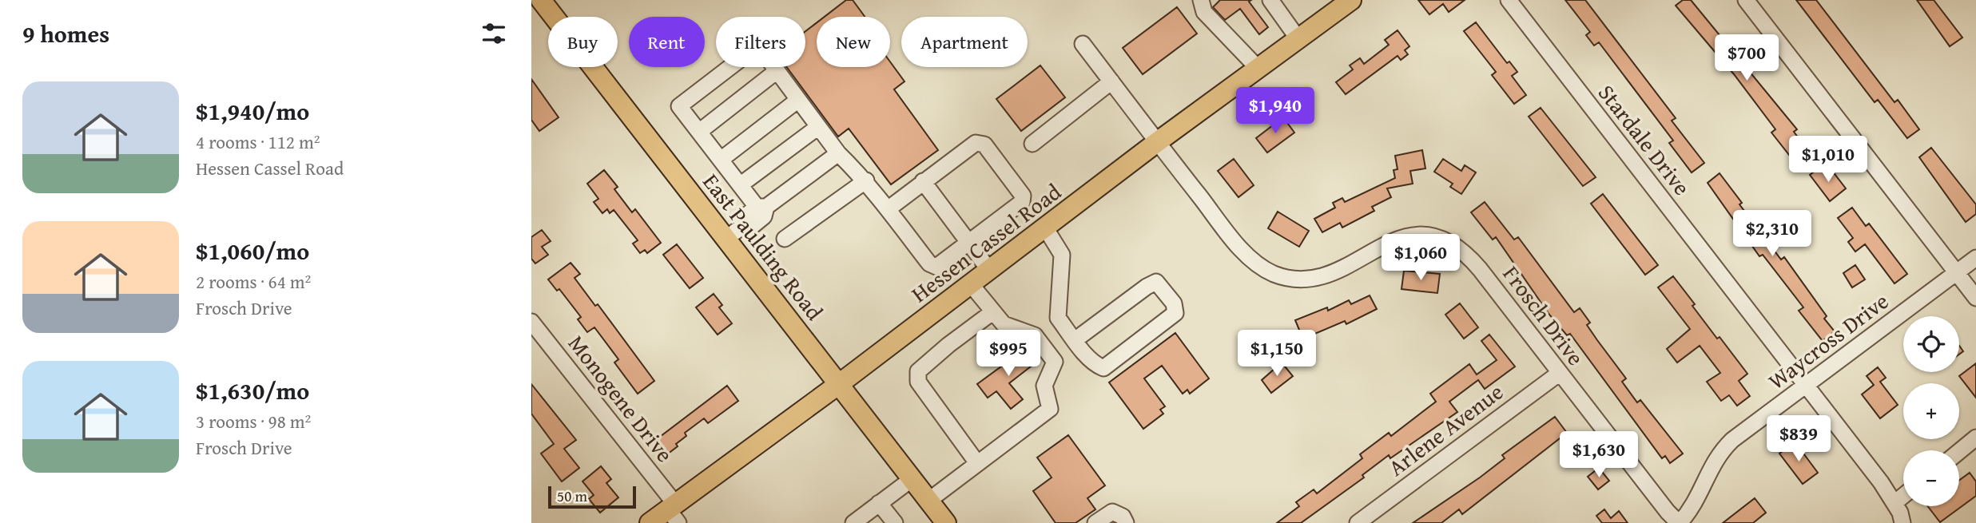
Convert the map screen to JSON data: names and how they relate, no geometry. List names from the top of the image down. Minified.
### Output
{"streets":{"main road":["Hessen Cassel Road","East Paulding Road"],"street":["Stardale Drive","Frosch Drive","Waycross Drive","Monogene Drive","Arlene Avenue"]},"crossings":[["Stardale Drive","Waycross Drive"],["Hessen Cassel Road","East Paulding Road"],["Hessen Cassel Road","Frosch Drive"],["Hessen Cassel Road","Monogene Drive"],["Frosch Drive","Waycross Drive"],["Frosch Drive","Arlene Avenue"]],"scale_bar":"50 m","page":{"heading":"9 homes","chip":["Buy","Rent","Filters","New","Apartment"],"price":["$700","$1,940","$1,010","$2,310","$1,060","$995","$1,150","$839","$1,630"],"list":[{"name":"$1,940/mo","note":"4 rooms · 112 m² · Hessen Cassel Road"},{"name":"$1,060/mo","note":"2 rooms · 64 m² · Frosch Drive"},{"name":"$1,630/mo","note":"3 rooms · 98 m² · Frosch Drive"}],"map_buttons":["+","−"],"scale":"50 m"}}
